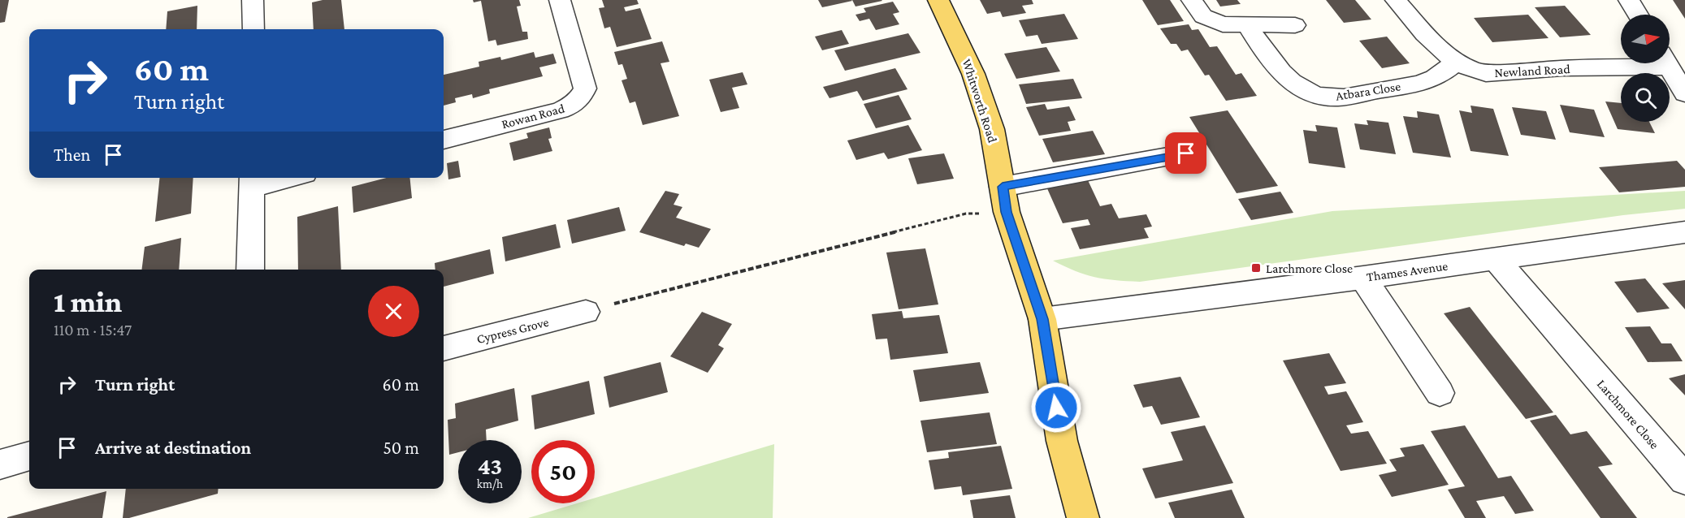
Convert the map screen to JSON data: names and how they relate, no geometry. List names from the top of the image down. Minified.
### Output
{"streets":{"main road":["Whitworth Road"],"street":["Newland Road","Atbara Close","Rowan Road","Thames Avenue","Cypress Grove","Larchmore Close"]},"crossings":[["Newland Road","Atbara Close"],["Whitworth Road","Thames Avenue"],["Thames Avenue","Larchmore Close"]],"places":{"transit":["Larchmore Close"]},"north":"right","page":{"turn":["60 m","Turn right"],"then":"Then","heading":["1 min","110 m · 15:47"],"list":[{"name":"Turn right","value":"60 m"},{"name":"Arrive at destination","value":"50 m"}],"speed":"43 km/h","limit":"50"}}
